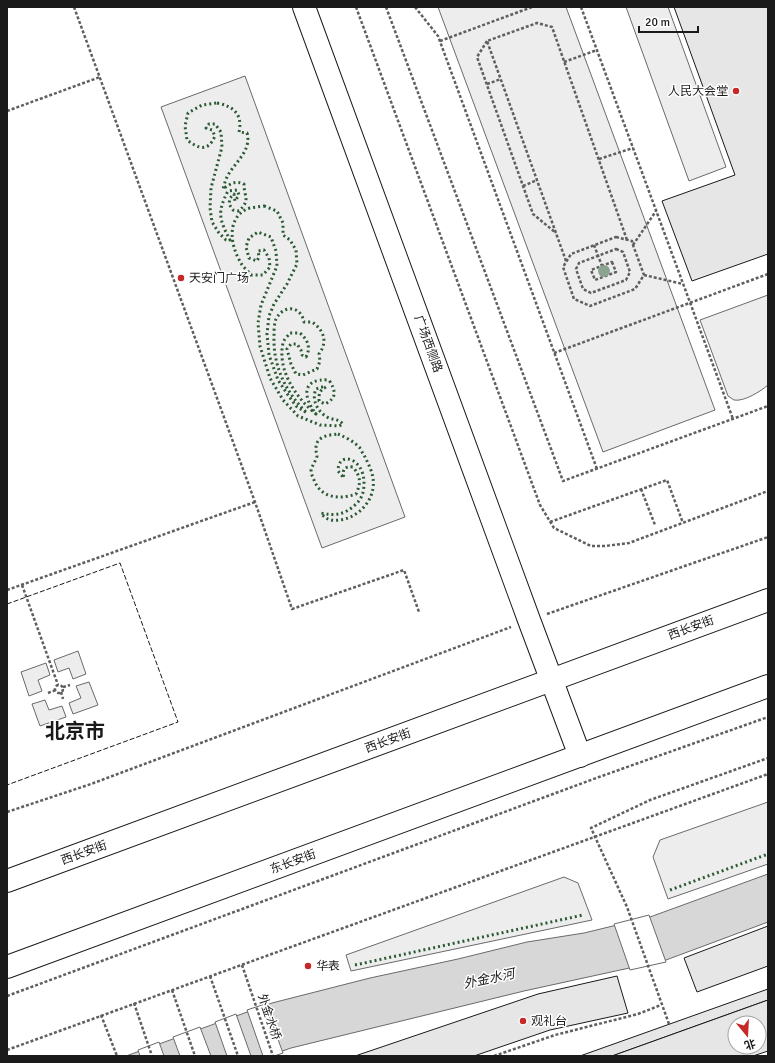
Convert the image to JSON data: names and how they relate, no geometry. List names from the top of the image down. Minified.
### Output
{"streets":{"main road":["广场西侧路","西长安街","东长安街"],"path":["外金水桥"]},"crossings":[["广场西侧路","西长安街"],["广场西侧路","东长安街"]],"districts":["北京市"],"water":["外金水河"],"places":["人民大会堂","天安门广场","华表","观礼台"],"scale_bar":"20 m","north":"bottom"}
